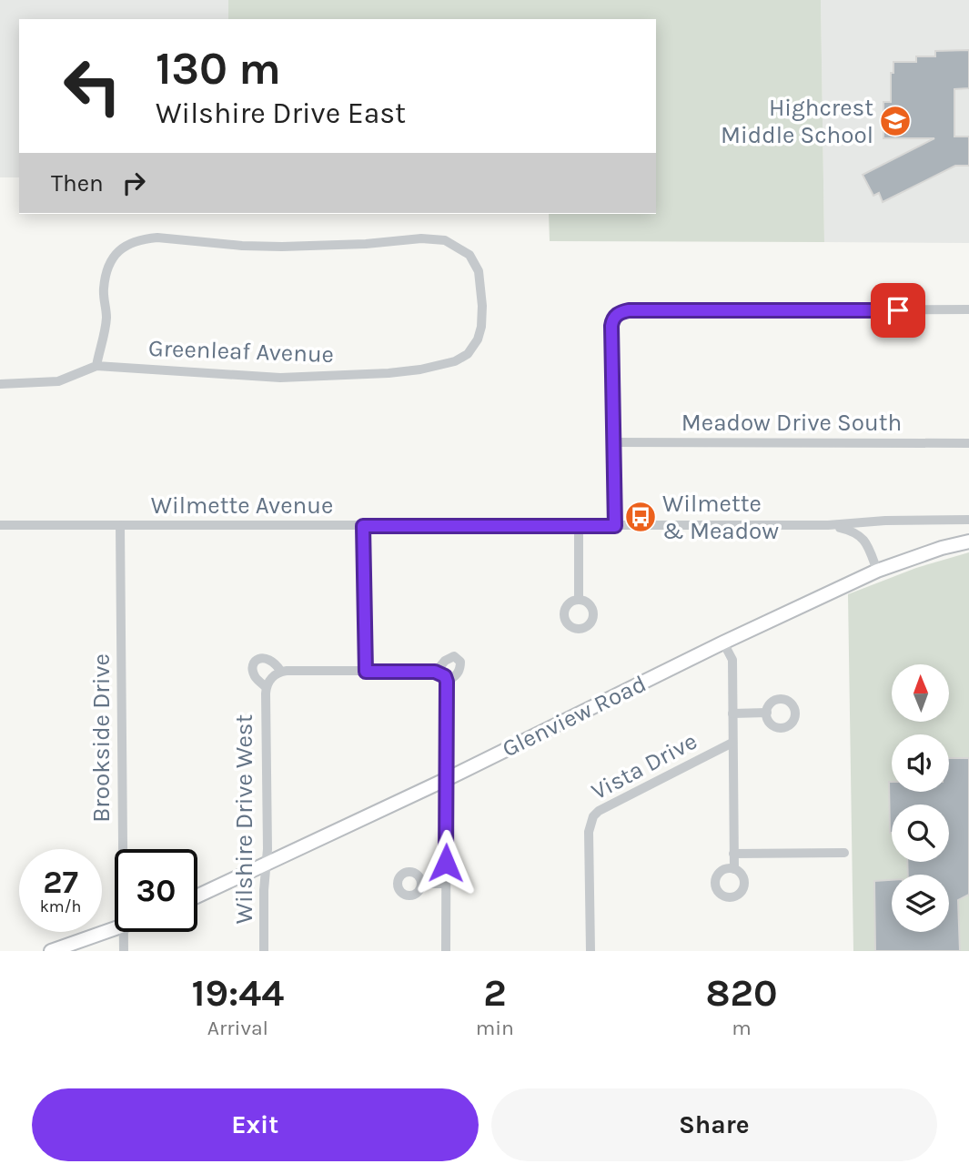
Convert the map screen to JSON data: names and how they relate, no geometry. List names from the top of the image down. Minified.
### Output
{"streets":{"main road":["Glenview Road"],"street":["Greenleaf Avenue","Meadow Drive South","Wilmette Avenue","Brookside Drive","Vista Drive","Wilshire Drive West"]},"crossings":[["Wilmette Avenue","Glenview Road"],["Wilmette Avenue","Brookside Drive"],["Glenview Road","Wilshire Drive West"]],"places":{"school or university":["Highcrest Middle School"],"bus stop":["Wilmette & Meadow"]},"north":"top","page":{"turn":["130 m","Wilshire Drive East"],"then":"Then","speed":"27 km/h","limit":"30","eta":["19:44","Arrival","2","min","820","m"],"buttons":["Exit","Share"]}}
